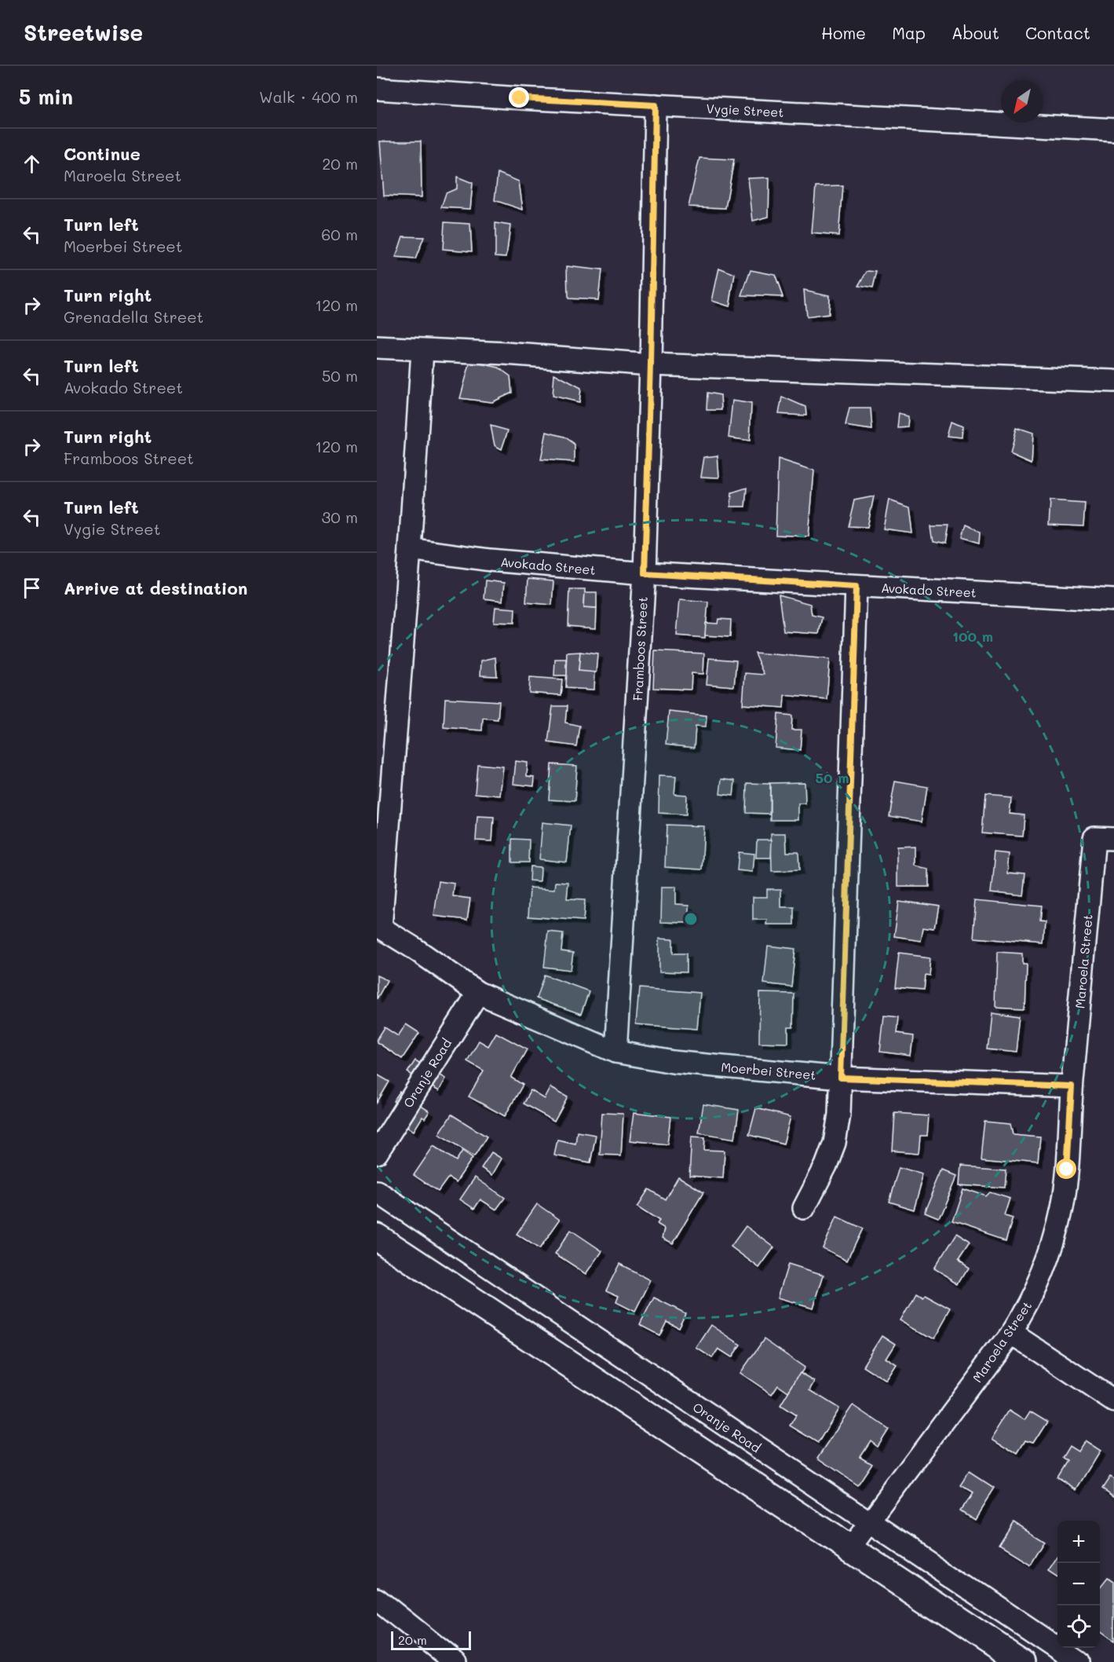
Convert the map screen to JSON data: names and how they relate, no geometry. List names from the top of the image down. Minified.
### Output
{"streets":{"street":["Vygie Street","Avokado Street","Framboos Street","Maroela Street","Moerbei Street","Oranje Road"]},"crossings":[["Vygie Street","Framboos Street"],["Avokado Street","Framboos Street"],["Framboos Street","Moerbei Street"],["Maroela Street","Moerbei Street"],["Maroela Street","Oranje Road"],["Moerbei Street","Oranje Road"]],"scale_bar":"20 m","north":"bottom left","page":{"header":"Streetwise","nav":["Home","Map","About","Contact"],"heading":["5 min","Walk · 400 m"],"list":[["Continue","Maroela Street","20 m"],["Turn left","Moerbei Street","60 m"],["Turn right","Grenadella Street","120 m"],["Turn left","Avokado Street","50 m"],["Turn right","Framboos Street","120 m"],["Turn left","Vygie Street","30 m"],"Arrive at destination"],"map_buttons":["+","−"],"scale":"20 m"},"rings":["100 m","50 m"]}
